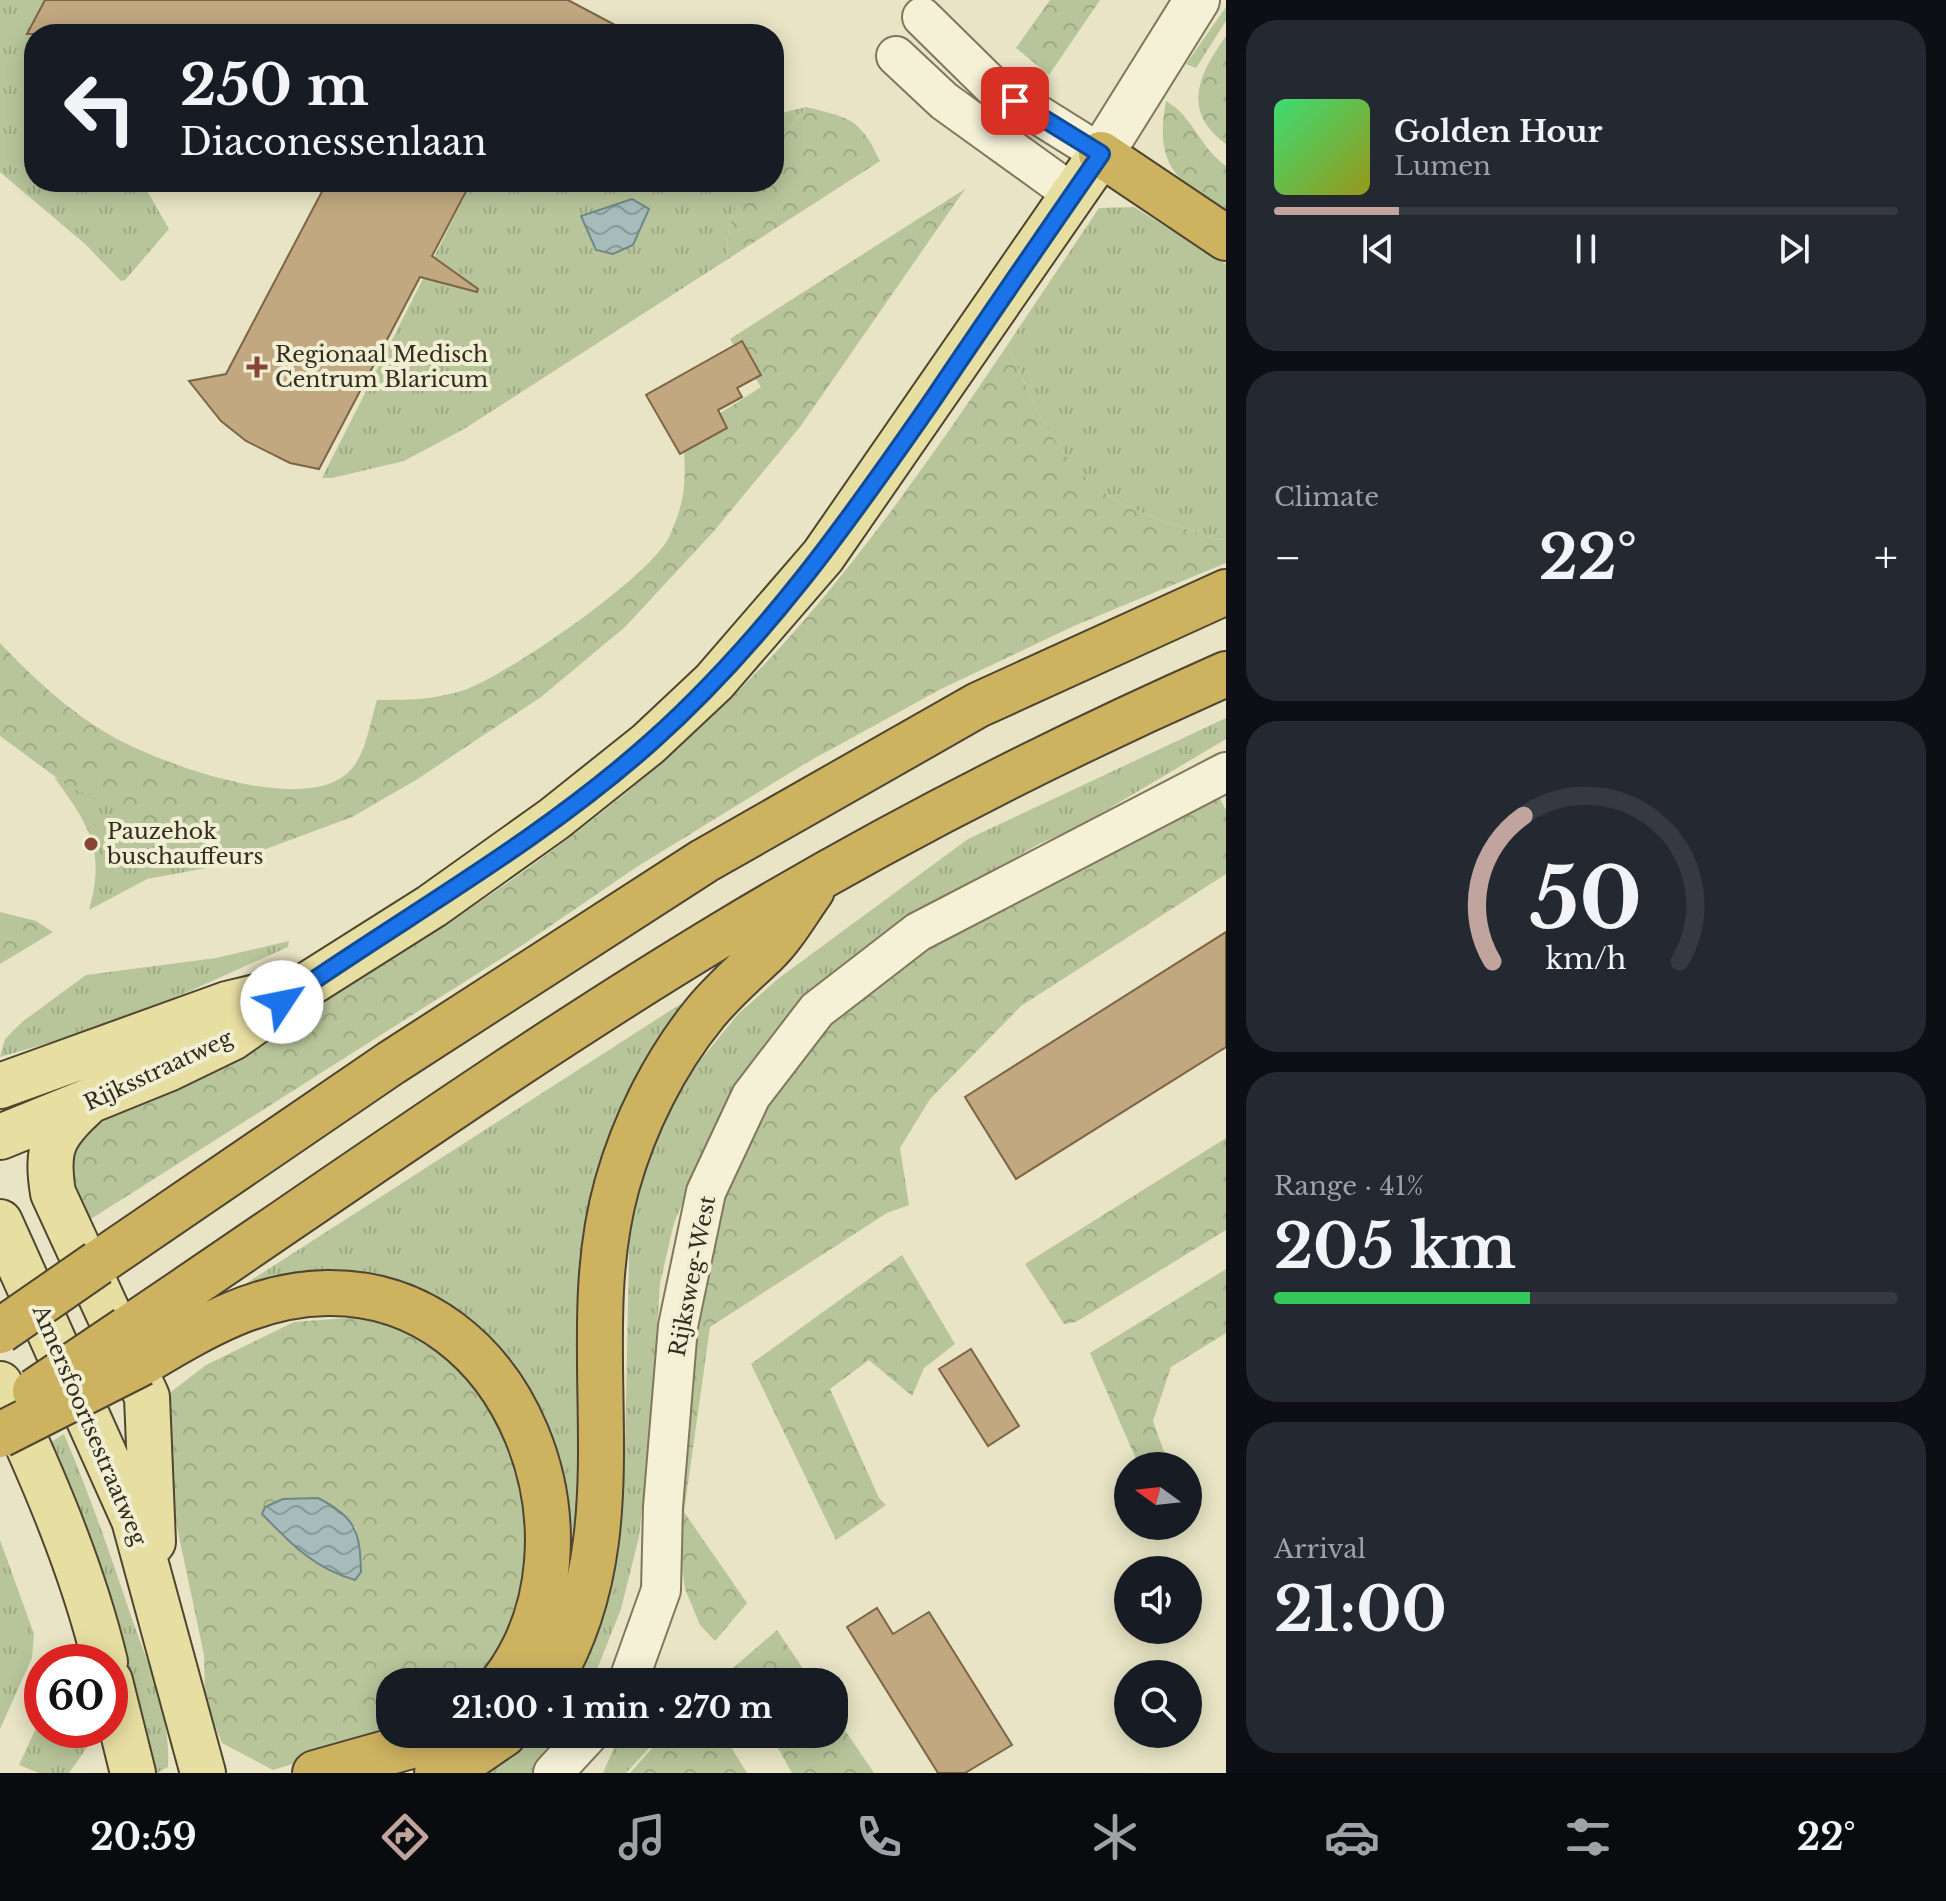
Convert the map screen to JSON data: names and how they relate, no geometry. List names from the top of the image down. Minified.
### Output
{"streets":{"main road":["Rijksstraatweg","Amersfoortsestraatweg"],"street":["Rijksweg-West"]},"places":{"health":["Regionaal Medisch Centrum Blaricum"],"other":["Pauzehok buschauffeurs"]},"north":"left","page":{"turn":["250 m","Diaconessenlaan"],"song":["Golden Hour","Lumen"],"tile":["Climate",["Range · 41%","205 km"],["Arrival","21:00"]],"heat":["−","22°","+"],"limit":"60","trip":"21:00 · 1 min · 270 m","tabs":["20:59","22°"],"gauge":["50","km/h"]}}
